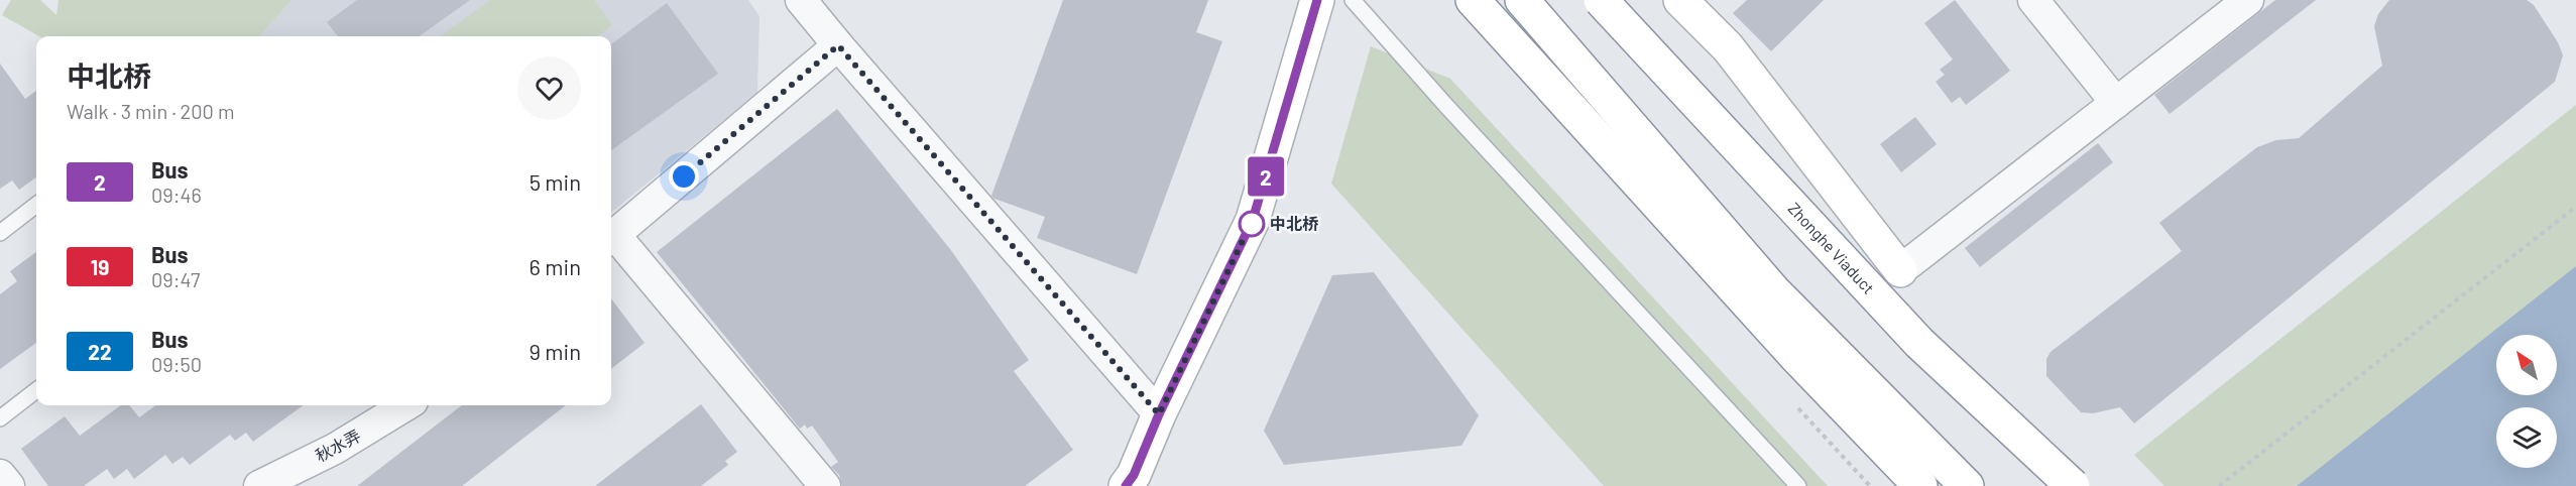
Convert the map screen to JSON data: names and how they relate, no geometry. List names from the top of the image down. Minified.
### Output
{"streets":{"main road":["Zhonghe Viaduct"],"street":["秋水弄"]},"places":["中北桥"],"lines":["bus line 2"],"north":"top left","page":{"on_map":"2","heading":["中北桥","Walk · 3 min · 200 m"],"list":[{"mark":"2","name":"Bus","note":"09:46","value":"5 min"},{"mark":"19","name":"Bus","note":"09:47","value":"6 min"},{"mark":"22","name":"Bus","note":"09:50","value":"9 min"}]}}
